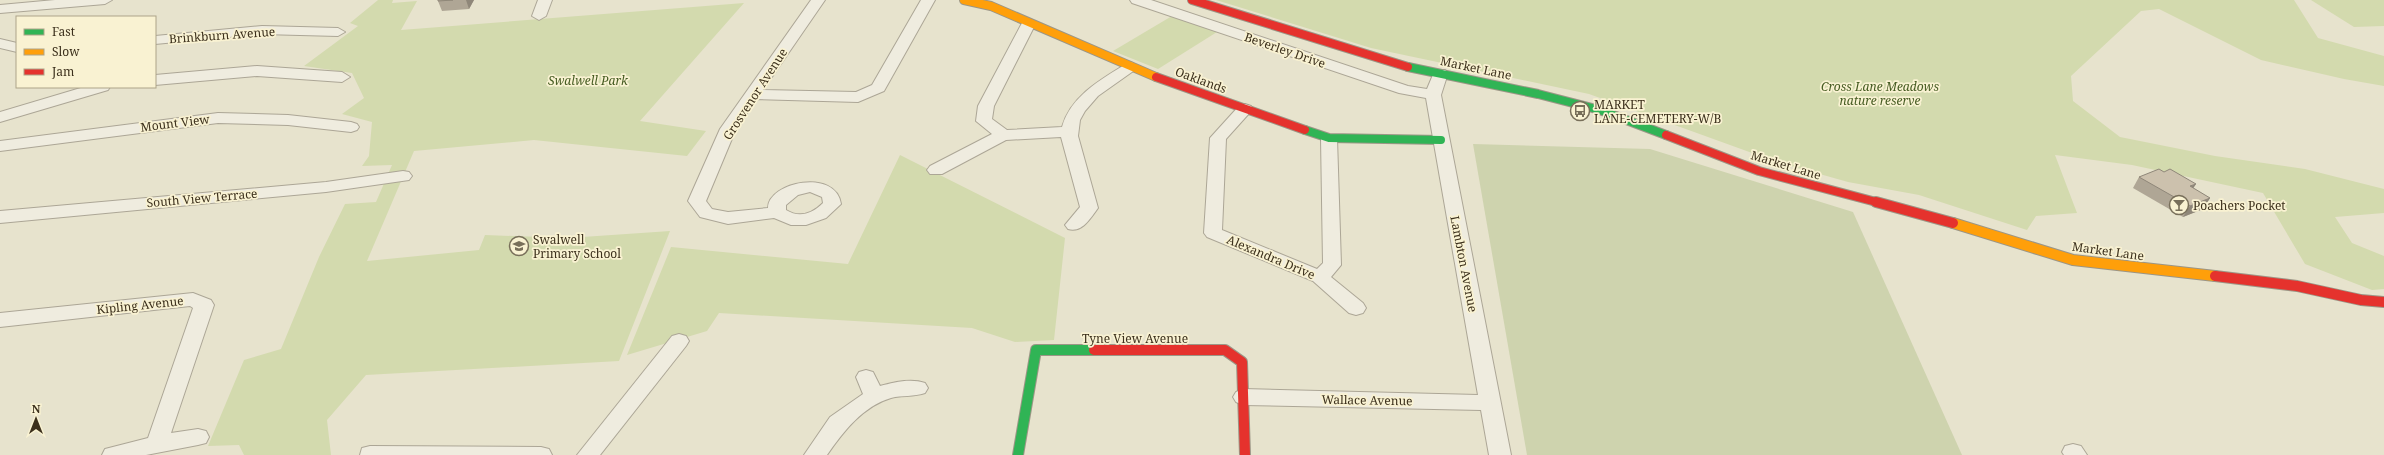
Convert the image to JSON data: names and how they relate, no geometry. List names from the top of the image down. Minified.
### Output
{"streets":{"street":["Brinkburn Avenue","Beverley Drive","Market Lane","Oaklands","Grosvenor Avenue","Mount View","South View Terrace","Alexandra Drive","Lambton Avenue","Kipling Avenue","Tyne View Avenue","Wallace Avenue"]},"crossings":[["Beverley Drive","Lambton Avenue"],["Market Lane","Lambton Avenue"],["Oaklands","Alexandra Drive"],["Oaklands","Lambton Avenue"],["Lambton Avenue","Wallace Avenue"],["Tyne View Avenue","Wallace Avenue"]],"parks":["Swalwell Park","Cross Lane Meadows nature reserve"],"places":{"bus stop":["MARKET LANE-CEMETERY-W/B"],"bar":["Poachers Pocket"],"school or university":["Swalwell Primary School"]},"legend":["Fast","Slow","Jam"],"north":"top"}
